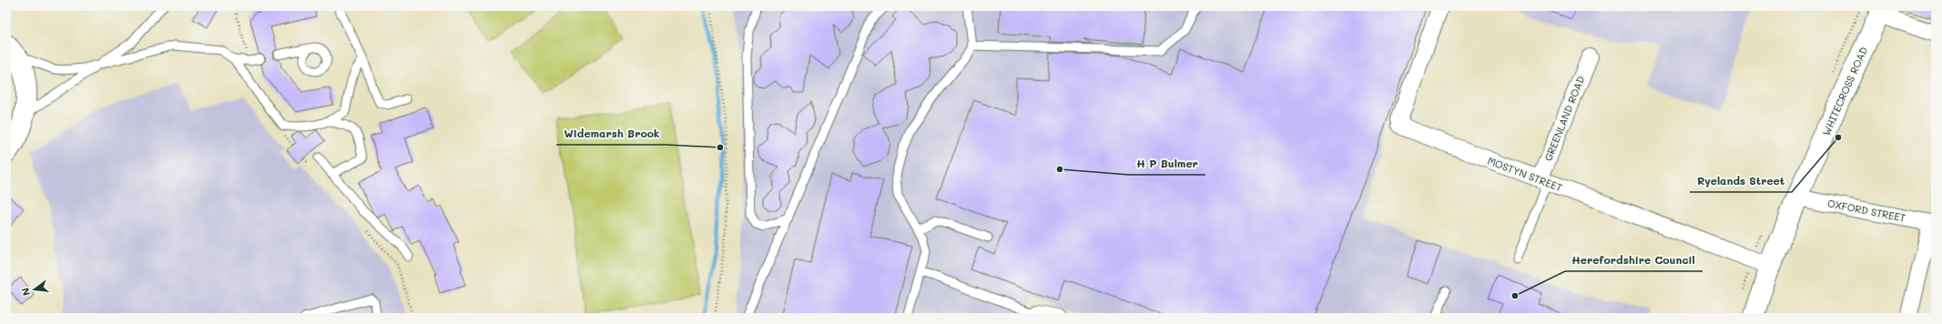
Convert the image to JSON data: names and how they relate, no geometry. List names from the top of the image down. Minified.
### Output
{"streets":{"main road":["WHITECROSS ROAD"],"street":["GREENLAND ROAD","MOSTYN STREET","OXFORD STREET"]},"crossings":[["WHITECROSS ROAD","MOSTYN STREET"],["WHITECROSS ROAD","OXFORD STREET"],["GREENLAND ROAD","MOSTYN STREET"]],"places":["Ryelands Street","Widemarsh Brook","H P Bulmer","Herefordshire Council"],"north":"left"}
